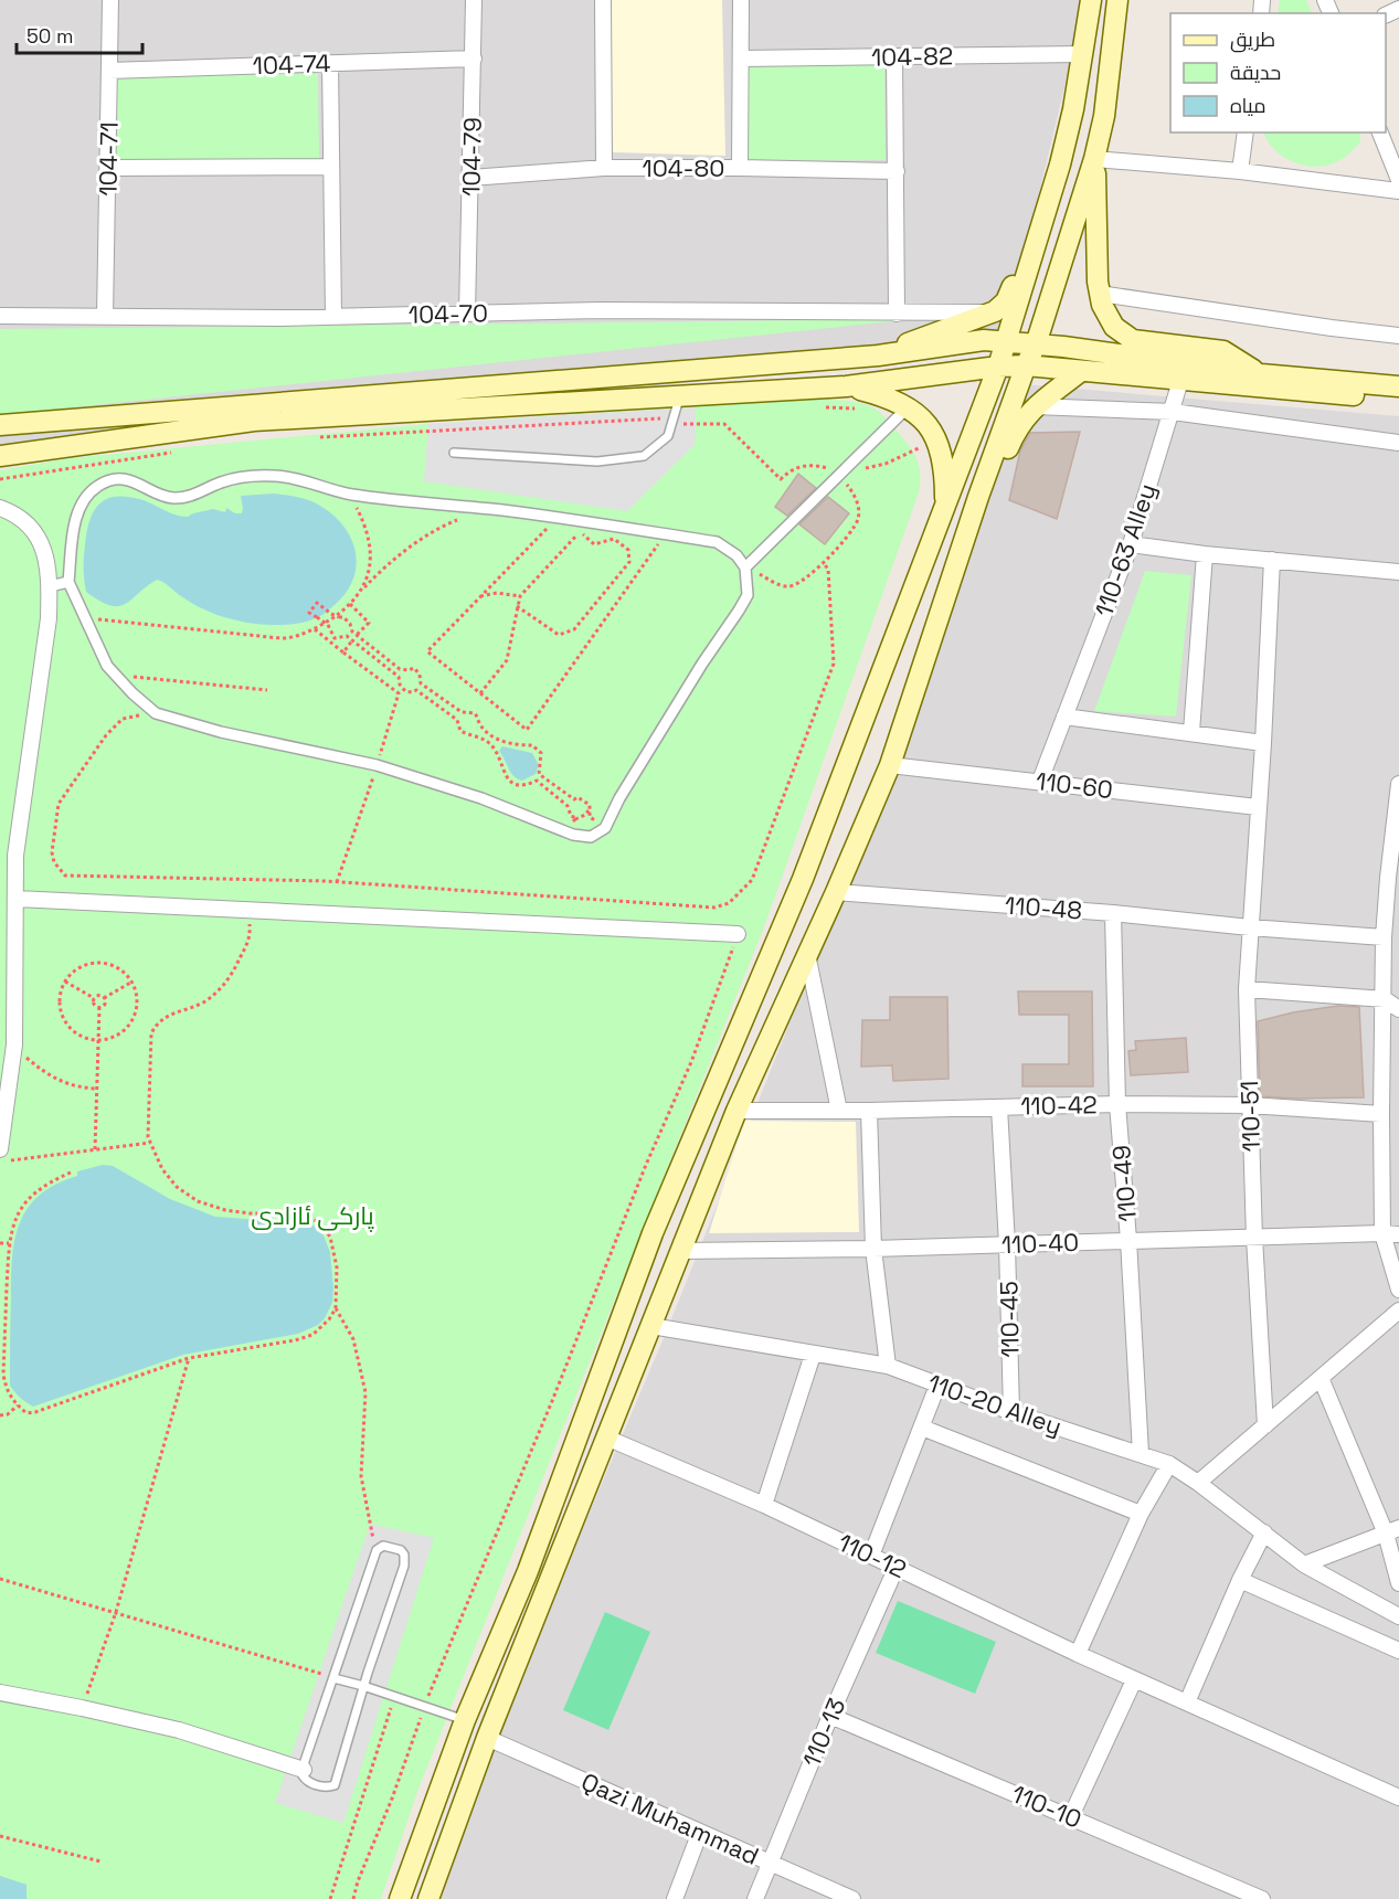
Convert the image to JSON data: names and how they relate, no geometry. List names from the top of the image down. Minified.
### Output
{"streets":{"street":["104-82","104-74","104-79","104-71","104-80","104-70","110-63 Alley","110-60","110-48","110-42","110-51","110-49","110-40","110-45","110-20 Alley","110-12","110-13","110-10","Qazi Muhammad"]},"crossings":[["104-74","104-79"],["104-74","104-71"],["104-79","104-80"],["104-79","104-70"],["104-71","104-70"],["110-63 Alley","110-60"],["110-60","110-51"],["110-48","110-51"],["110-48","110-49"],["110-42","110-51"],["110-42","110-49"],["110-42","110-45"],["110-51","110-40"],["110-49","110-40"],["110-49","110-20 Alley"],["110-40","110-45"],["110-45","110-20 Alley"],["110-12","110-13"],["110-13","110-10"],["110-13","Qazi Muhammad"]],"parks":["پارکی ئازادی"],"legend":["طريق","حديقة","مياه"],"scale_bar":"50 m"}
